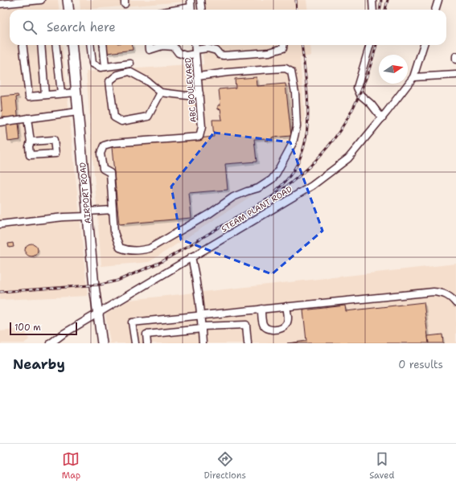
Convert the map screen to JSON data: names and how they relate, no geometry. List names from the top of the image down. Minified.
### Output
{"streets":{"highway":["AIRPORT ROAD"],"street":["ABC BOULEVARD","STEAM PLANT ROAD"]},"crossings":[["AIRPORT ROAD","STEAM PLANT ROAD"]],"scale_bar":"100 m","north":"right","page":{"search":"Search here","scale":"100 m","heading":["Nearby","0 results"],"nav":["Map","Directions","Saved"]}}
